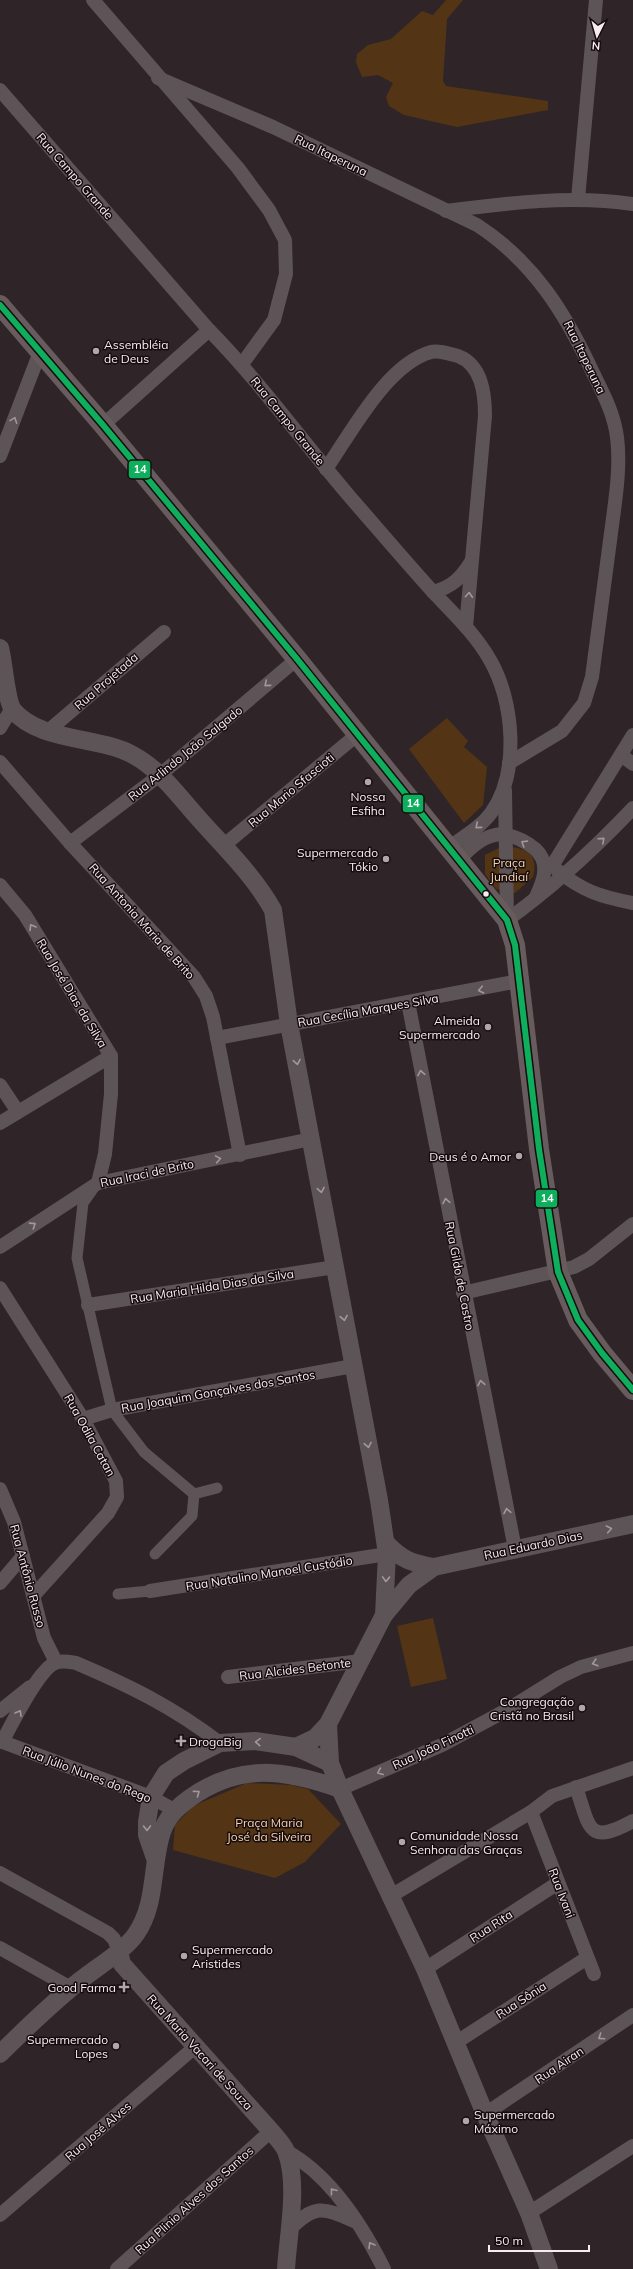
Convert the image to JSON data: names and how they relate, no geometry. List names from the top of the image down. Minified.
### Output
{"streets":{"street":["Rua Itaperuna","Rua Campo Grande","Rua Projetada","Rua Arlindo João Salgado","Rua Mario Sfascioti","Rua Antonia Maria de Brito","Rua José Dias da Silva","Rua Cecília Marques Silva","Rua Iraci de Brito","Rua Gildo de Castro","Rua Maria Hilda Dias da Silva","Rua Joaquim Gonçalves dos Santos","Rua Odila Catan","Rua Eduardo Dias","Rua Natalino Manoel Custódio","Rua Antônio Russo","Rua Alcides Betonte","Rua João Finotti","Rua Júlio Nunes do Rego","Rua Ivani","Rua Rita","Rua Sônia","Rua Maria Vacari de Souza","Rua Airan","Rua José Alves","Rua Plinio Alves dos Santos"]},"crossings":[["Rua Itaperuna","Rua Campo Grande"],["Rua Arlindo João Salgado","Rua Antonia Maria de Brito"],["Rua Antonia Maria de Brito","Rua Cecília Marques Silva"],["Rua Antonia Maria de Brito","Rua Iraci de Brito"],["Rua José Dias da Silva","Rua Iraci de Brito"],["Rua Cecília Marques Silva","Rua Gildo de Castro"],["Rua Gildo de Castro","Rua Eduardo Dias"],["Rua Joaquim Gonçalves dos Santos","Rua Odila Catan"],["Rua Odila Catan","Rua Antônio Russo"],["Rua Eduardo Dias","Rua Natalino Manoel Custódio"],["Rua Ivani","Rua Rita"],["Rua Ivani","Rua Sônia"],["Rua Maria Vacari de Souza","Rua José Alves"],["Rua Maria Vacari de Souza","Rua Plinio Alves dos Santos"]],"one_way":["Rua Arlindo João Salgado","Rua José Dias da Silva","Rua Cecília Marques Silva","Rua Eduardo Dias"],"parks":["Praça Jundiaí","Praça Maria José da Silveira"],"places":{"other":["Assembléia de Deus","Nossa Esfiha","Supermercado Tókio","Almeida Supermercado","Deus é o Amor","Congregação Cristã no Brasil","Comunidade Nossa Senhora das Graças","Supermercado Aristides","Supermercado Lopes","Supermercado Máximo"],"health":["DrogaBig","Good Farma"]},"lines":["transit line 14"],"scale_bar":"50 m","north":"bottom"}
